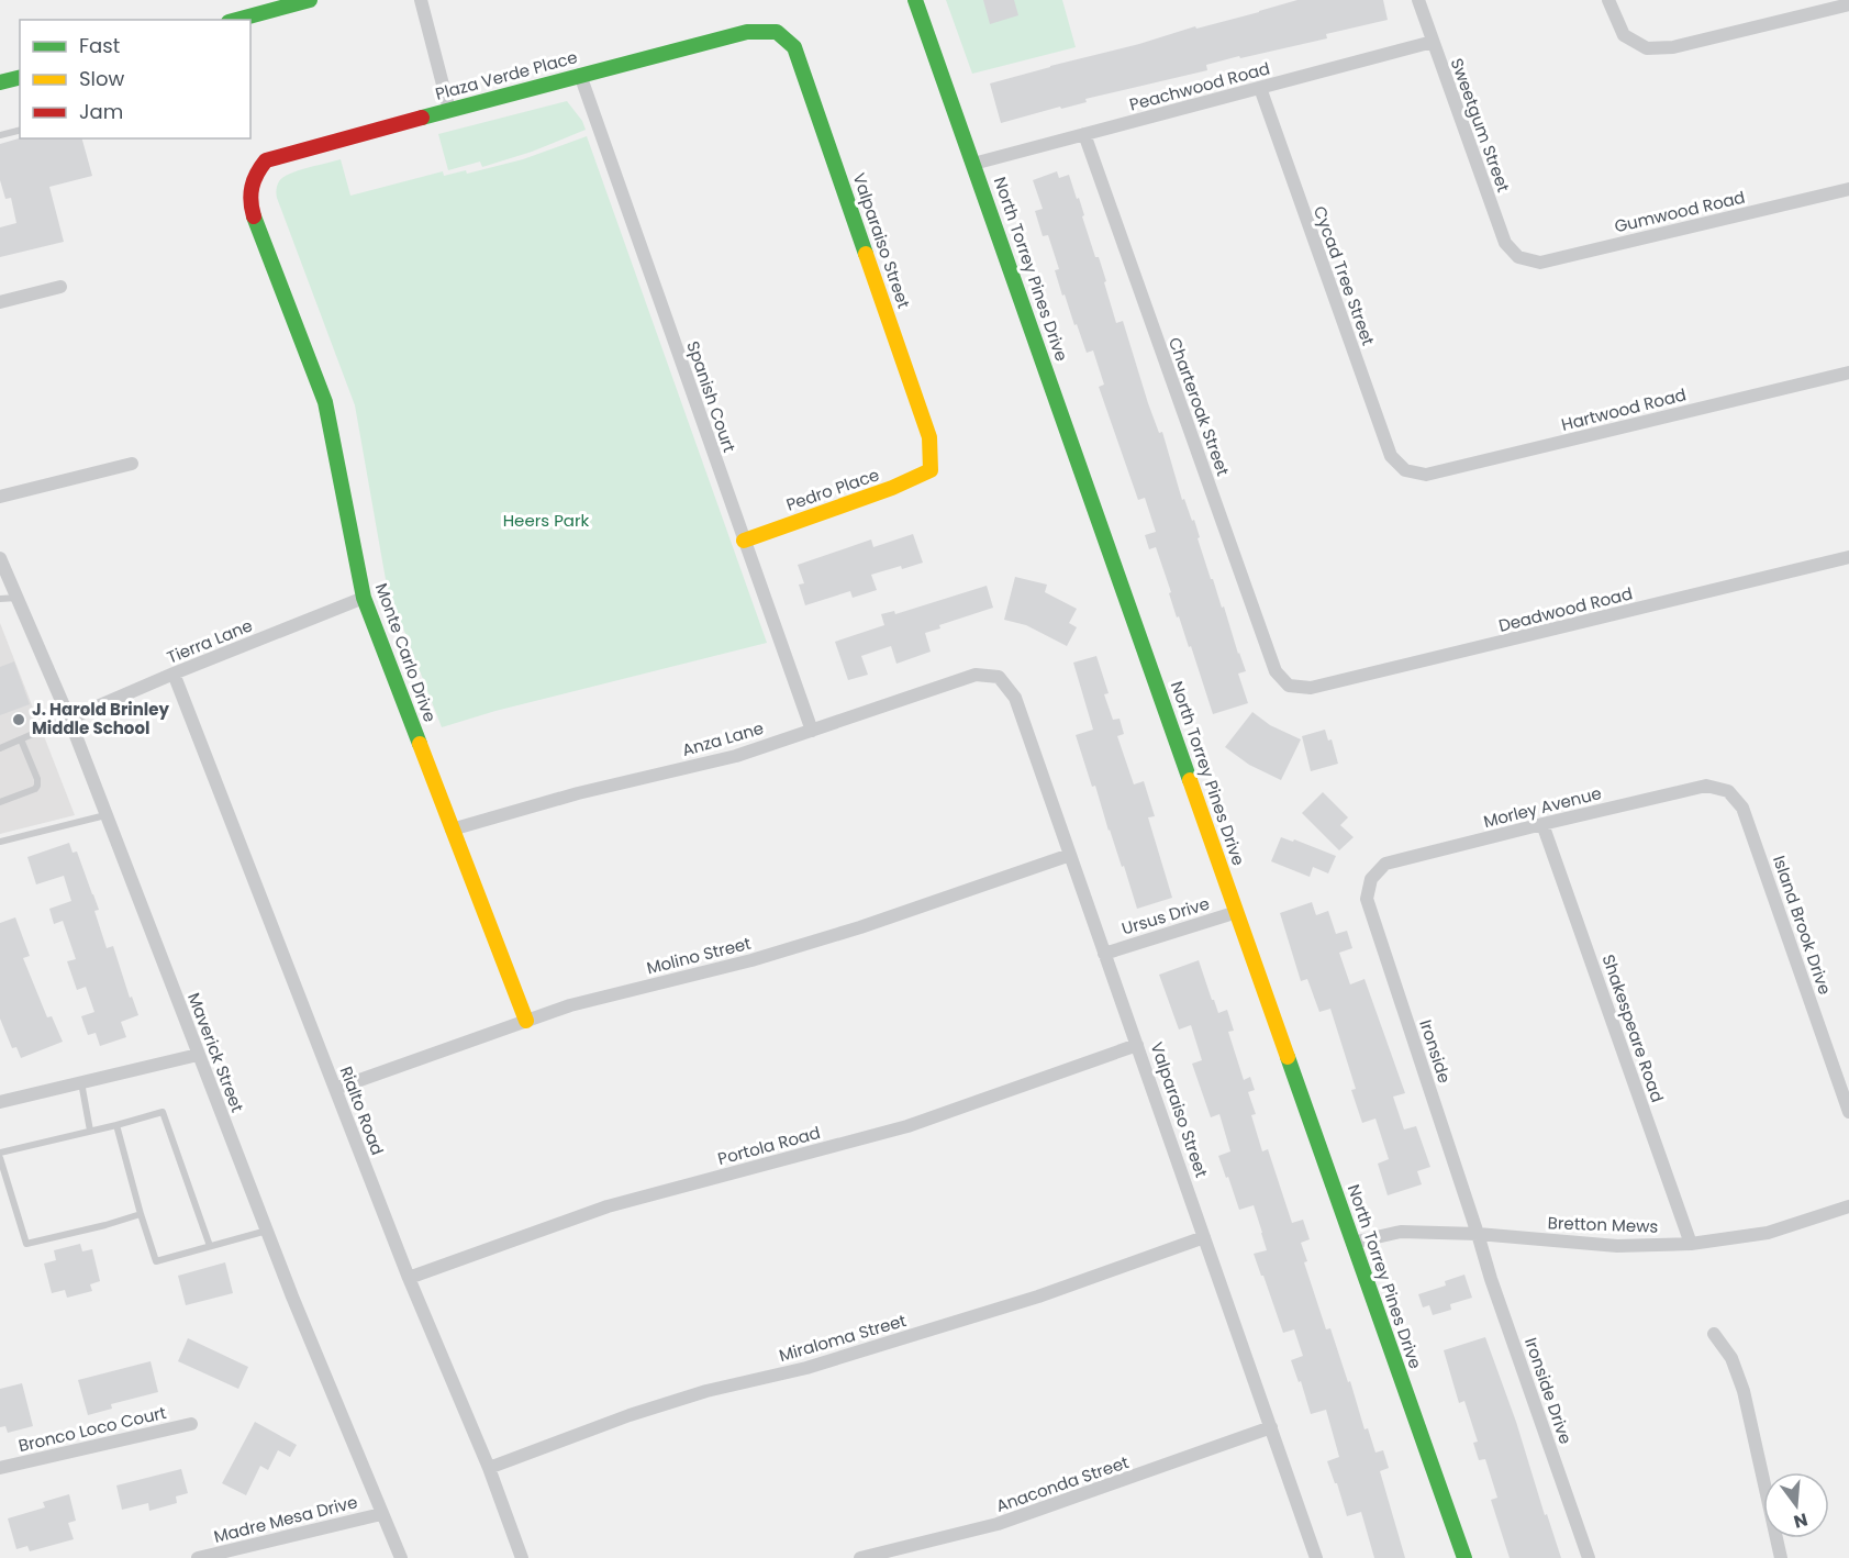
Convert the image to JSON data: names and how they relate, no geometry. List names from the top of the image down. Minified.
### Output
{"streets":{"street":["Plaza Verde Place","Peachwood Road","Sweetgum Street","Gumwood Road","Valparaiso Street","North Torrey Pines Drive","Cycad Tree Street","Spanish Court","Charteroak Street","Hartwood Road","Pedro Place","Deadwood Road","Tierra Lane","Monte Carlo Drive","Anza Lane","Morley Avenue","Ursus Drive","Island Brook Drive","Molino Street","Shakespeare Road","Ironside","Maverick Street","Rialto Road","Portola Road","Bretton Mews","Miraloma Street","Ironside Drive","Bronco Loco Court","Anaconda Street","Madre Mesa Drive"]},"crossings":[["Plaza Verde Place","Valparaiso Street"],["Plaza Verde Place","Spanish Court"],["Plaza Verde Place","Monte Carlo Drive"],["Peachwood Road","Sweetgum Street"],["Peachwood Road","North Torrey Pines Drive"],["Peachwood Road","Cycad Tree Street"],["Peachwood Road","Charteroak Street"],["Sweetgum Street","Gumwood Road"],["Valparaiso Street","Pedro Place"],["Valparaiso Street","Anza Lane"],["Valparaiso Street","Ursus Drive"],["Valparaiso Street","Molino Street"],["Valparaiso Street","Portola Road"],["Valparaiso Street","Miraloma Street"],["Valparaiso Street","Anaconda Street"],["North Torrey Pines Drive","Ursus Drive"],["North Torrey Pines Drive","Bretton Mews"],["Cycad Tree Street","Hartwood Road"],["Spanish Court","Pedro Place"],["Spanish Court","Anza Lane"],["Charteroak Street","Deadwood Road"],["Tierra Lane","Monte Carlo Drive"],["Tierra Lane","Maverick Street"],["Tierra Lane","Rialto Road"],["Monte Carlo Drive","Anza Lane"],["Monte Carlo Drive","Molino Street"],["Morley Avenue","Island Brook Drive"],["Morley Avenue","Shakespeare Road"],["Morley Avenue","Ironside"],["Molino Street","Rialto Road"],["Shakespeare Road","Bretton Mews"],["Ironside","Bretton Mews"],["Ironside","Ironside Drive"],["Maverick Street","Madre Mesa Drive"],["Rialto Road","Portola Road"],["Rialto Road","Miraloma Street"],["Bretton Mews","Ironside Drive"]],"parks":["Heers Park"],"places":["J. Harold Brinley Middle School"],"legend":["Fast","Slow","Jam"],"north":"bottom"}
